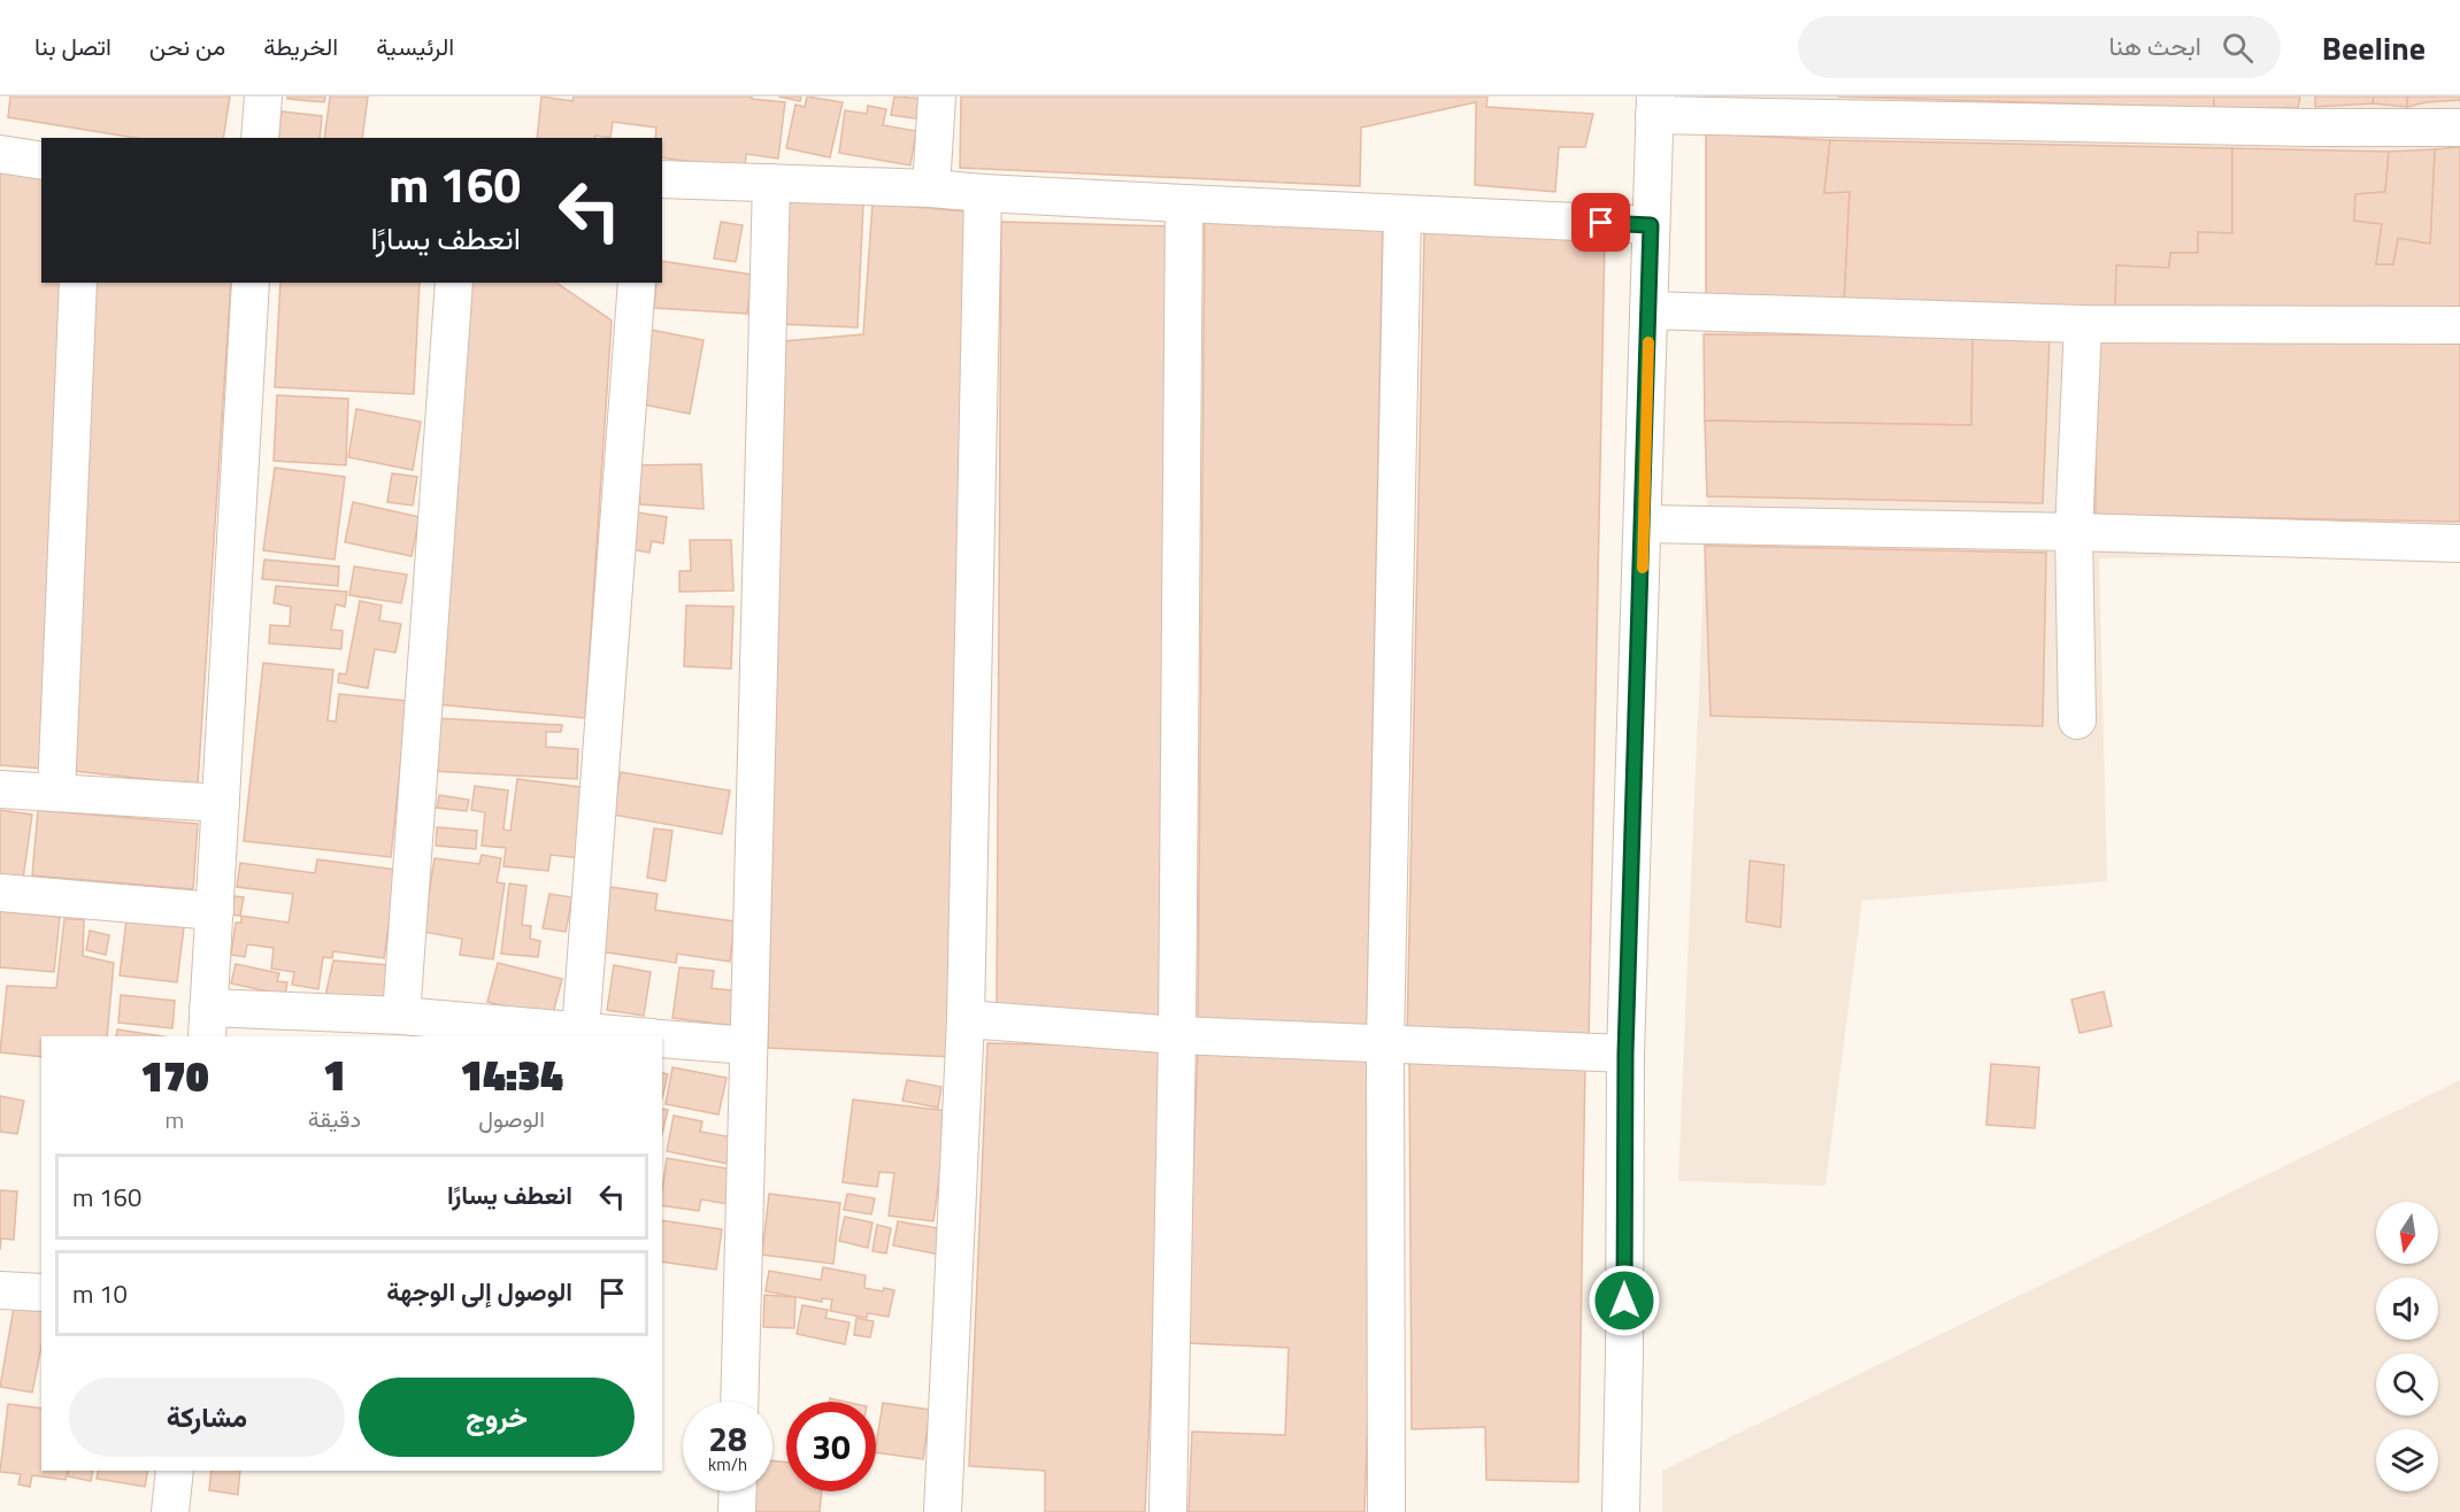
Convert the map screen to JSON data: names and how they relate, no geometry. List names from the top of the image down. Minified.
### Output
{"north":"bottom","page":{"header":"Beeline","search":"ابحث هنا","nav":["الرئيسية","الخريطة","من نحن","اتصل بنا"],"turn":["160 m","انعطف يسارًا"],"eta":["14:34","الوصول","1","دقيقة","170","m"],"list":[{"name":"انعطف يسارًا","value":"160 m"},{"name":"الوصول إلى الوجهة","value":"10 m"}],"buttons":["خروج","مشاركة"],"speed":"28 km/h","limit":"30"}}
